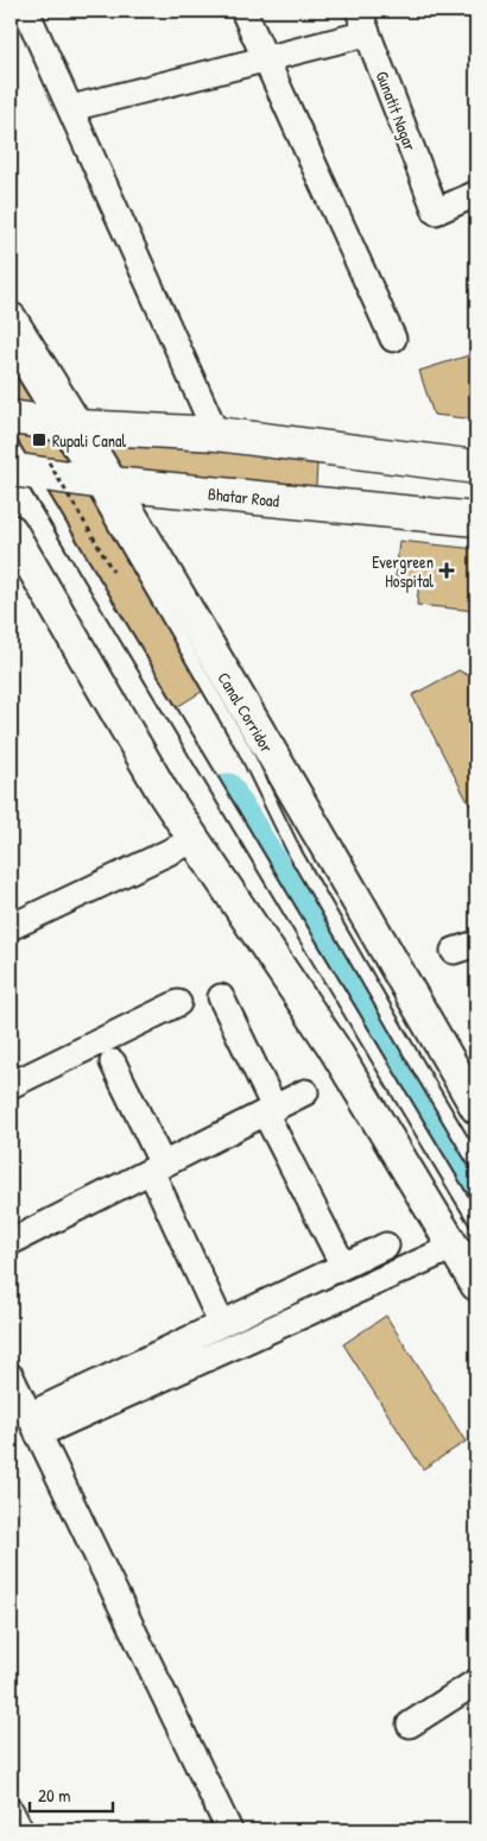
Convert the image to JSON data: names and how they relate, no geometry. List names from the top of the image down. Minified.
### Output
{"streets":{"main road":["Bhatar Road"],"street":["Gunatit Nagar","Canal Corridor"]},"crossings":[["Bhatar Road","Canal Corridor"]],"places":{"transit":["Rupali Canal"],"health":["Evergreen Hospital"]},"scale_bar":"20 m"}
